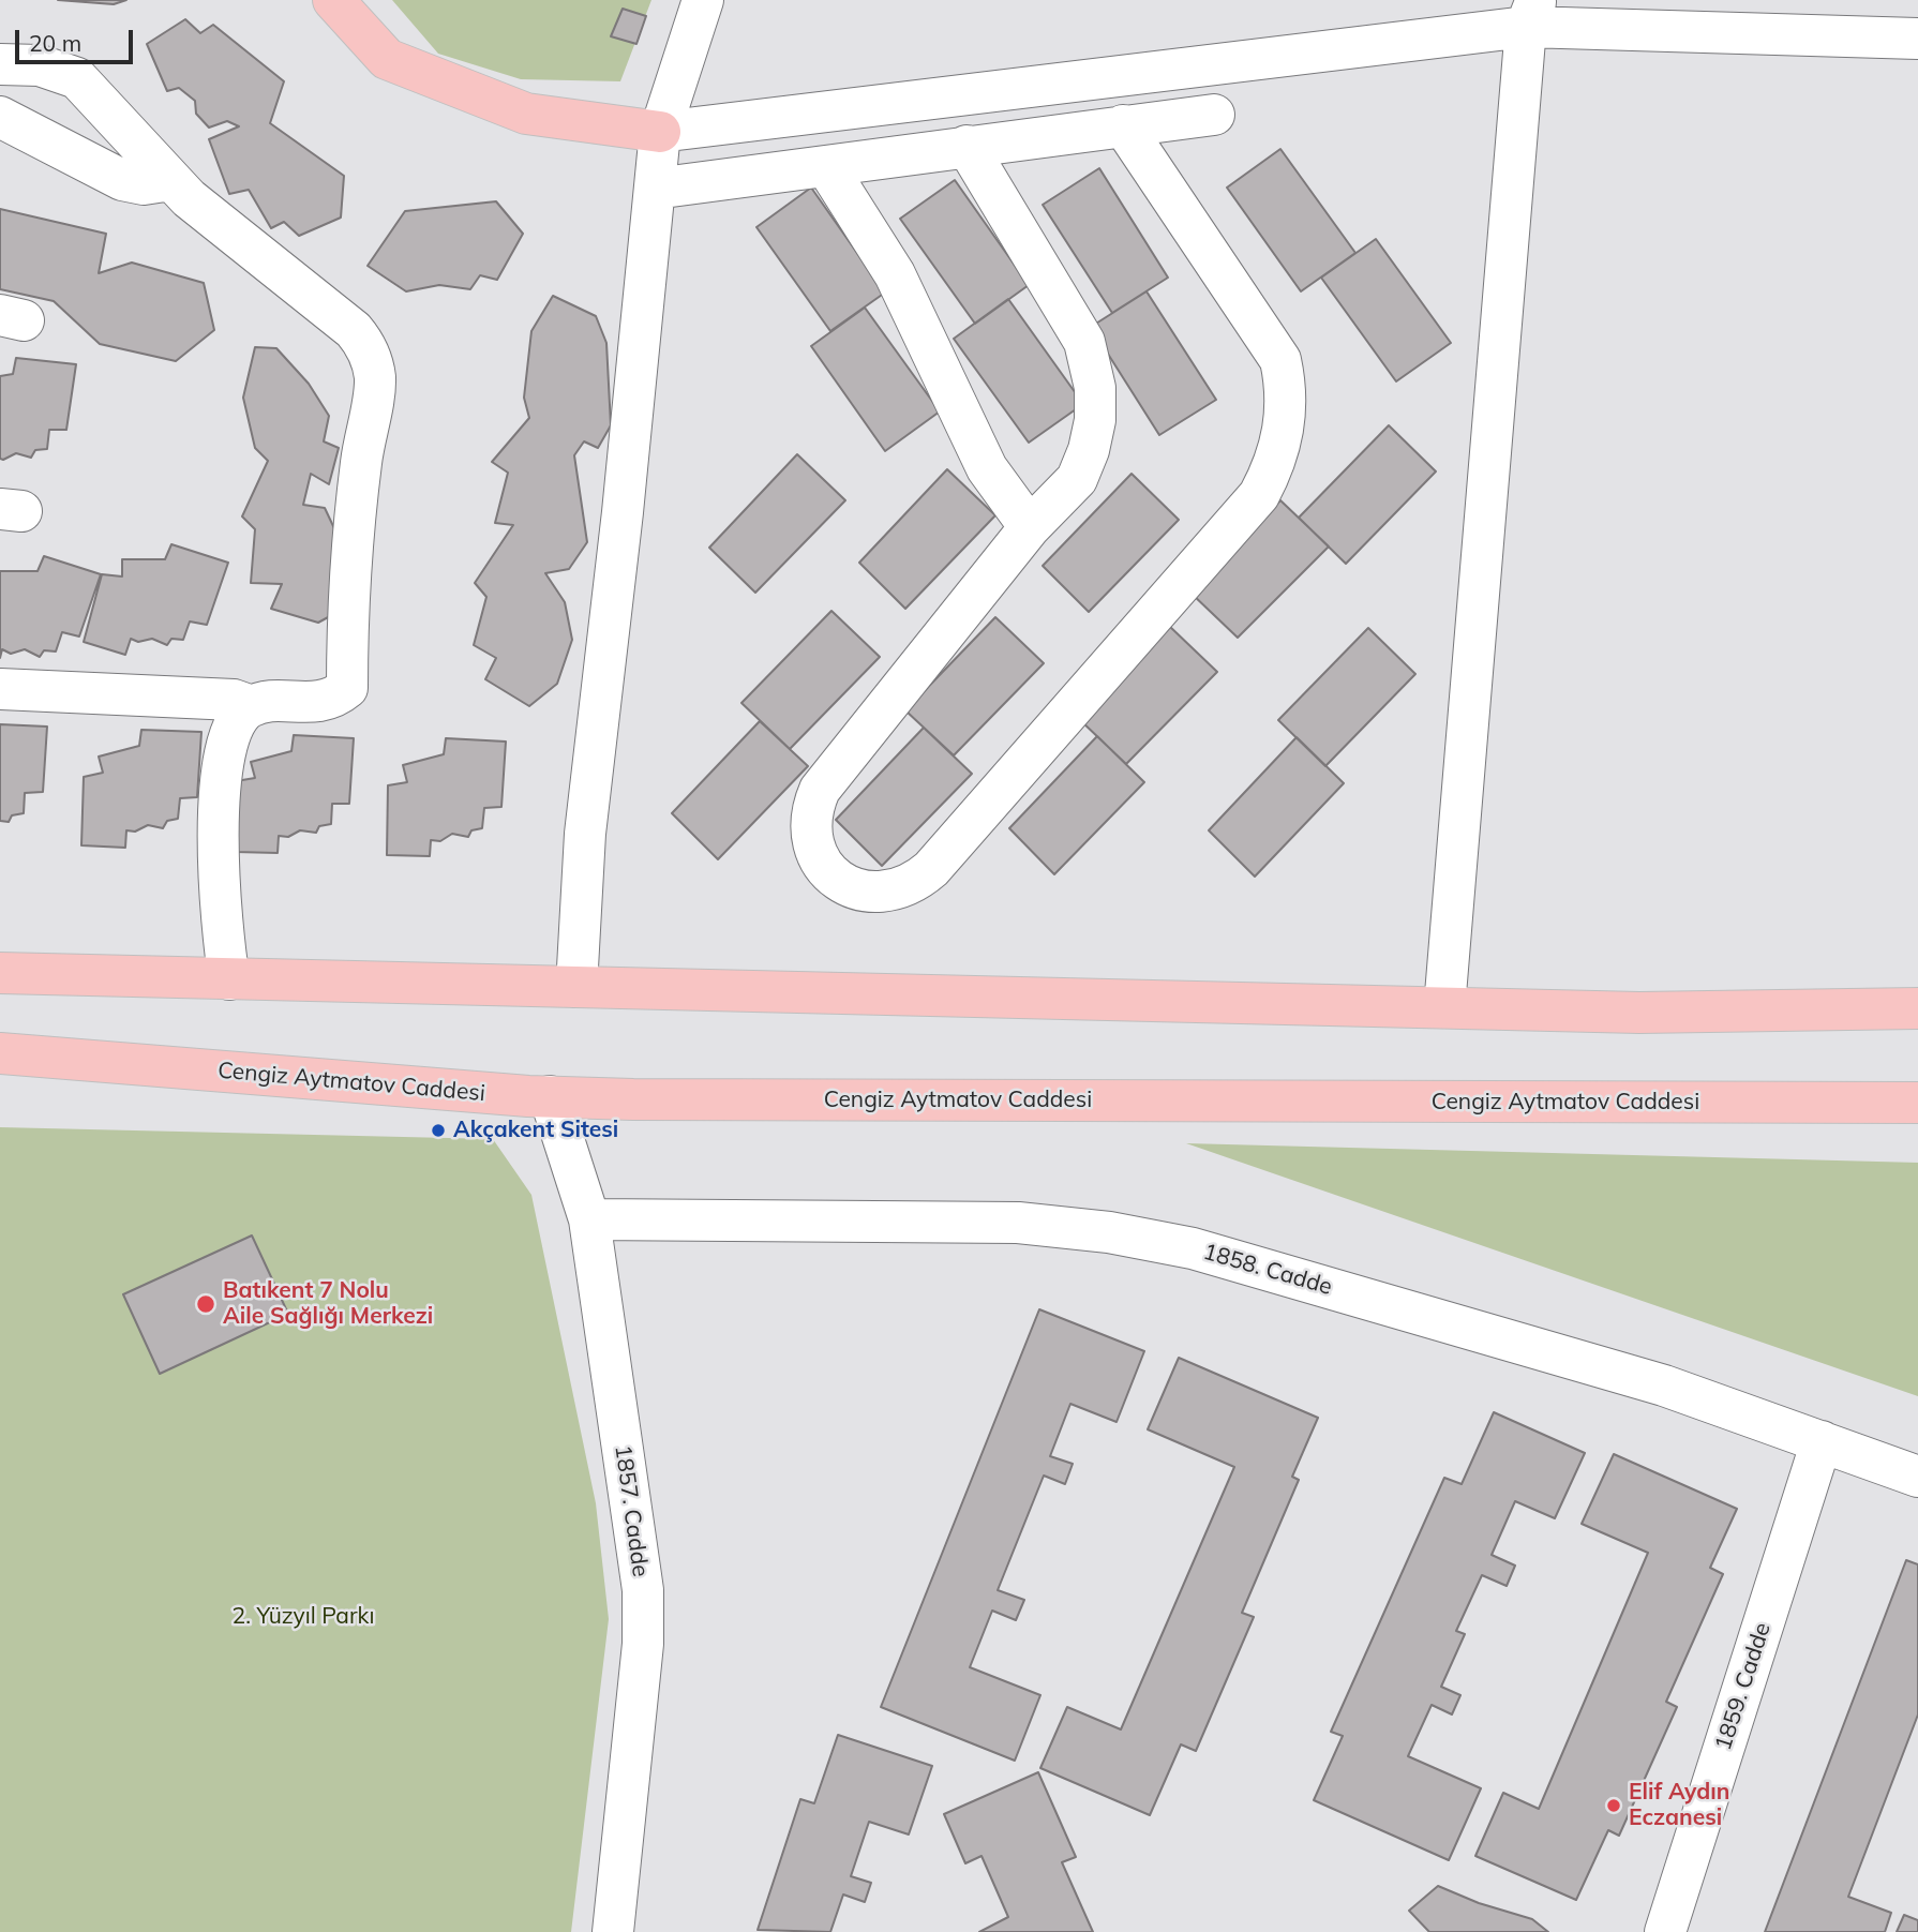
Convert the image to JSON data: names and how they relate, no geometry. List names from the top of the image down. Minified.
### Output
{"streets":{"main road":["Cengiz Aytmatov Caddesi"],"street":["1858. Cadde","1857. Cadde","1859. Cadde"]},"crossings":[["Cengiz Aytmatov Caddesi","1857. Cadde"],["1858. Cadde","1857. Cadde"],["1858. Cadde","1859. Cadde"]],"parks":["2. Yüzyıl Parkı"],"places":["Akçakent Sitesi","Batıkent 7 Nolu Aile Sağlığı Merkezi","Elif Aydın Eczanesi"],"scale_bar":"20 m"}
